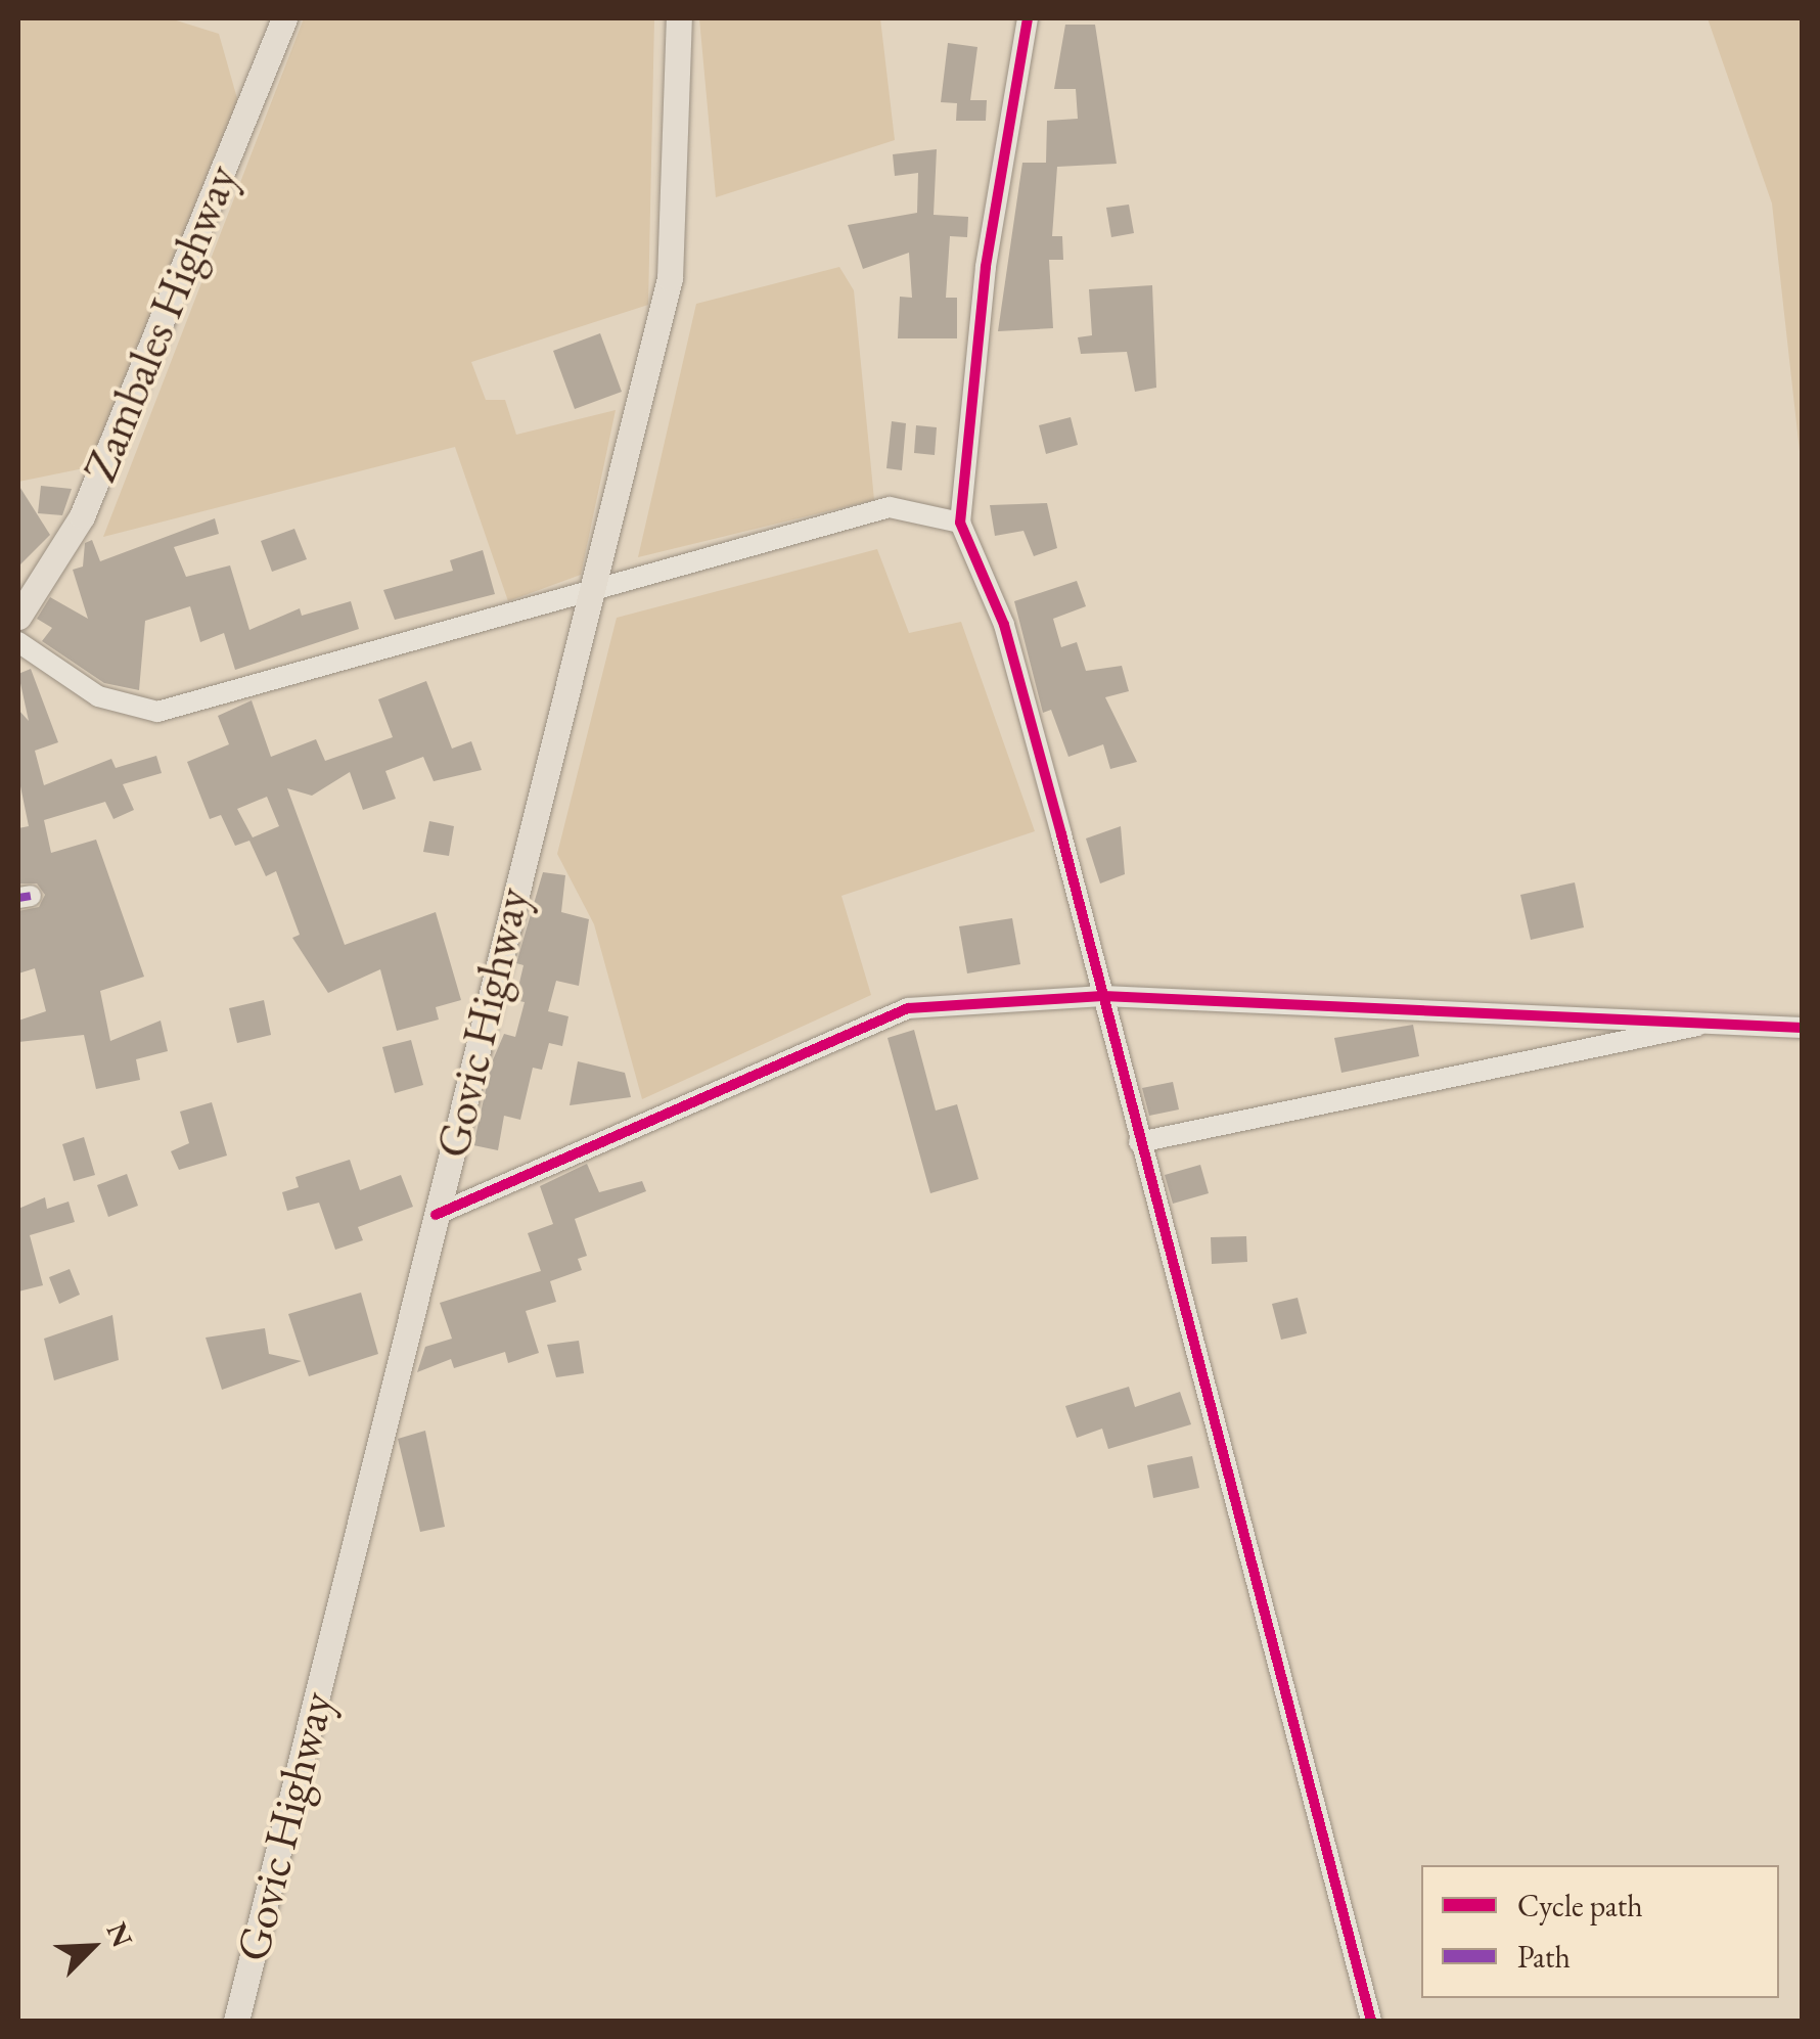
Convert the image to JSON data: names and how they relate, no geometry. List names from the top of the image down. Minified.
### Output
{"streets":{"main road":["Zambales Highway","Govic Highway"]},"legend":["Cycle path","Path"],"north":"top right"}
